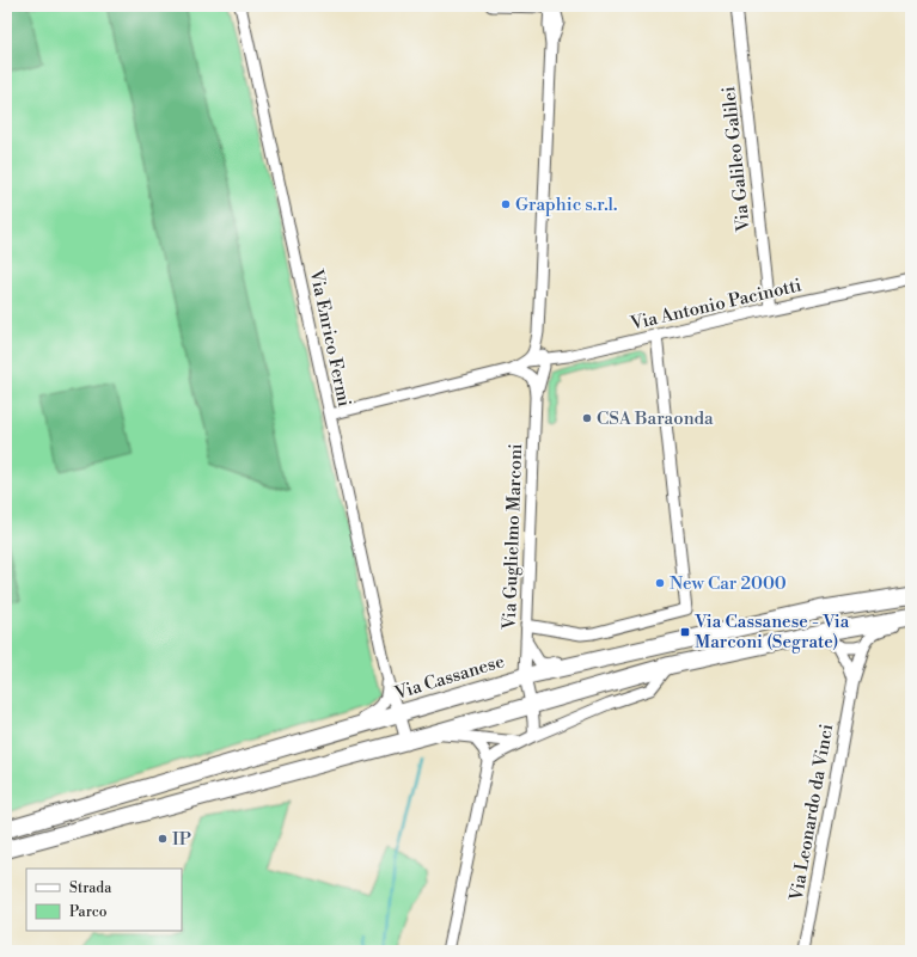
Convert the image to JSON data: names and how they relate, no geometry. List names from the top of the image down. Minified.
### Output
{"streets":{"main road":["Via Cassanese"],"street":["Via Galileo Galilei","Via Antonio Pacinotti","Via Enrico Fermi","Via Guglielmo Marconi","Via Leonardo da Vinci"]},"crossings":[["Via Galileo Galilei","Via Antonio Pacinotti"],["Via Antonio Pacinotti","Via Guglielmo Marconi"],["Via Enrico Fermi","Via Cassanese"],["Via Guglielmo Marconi","Via Cassanese"]],"places":{"other":["Graphic s.r.l.","CSA Baraonda","New Car 2000","IP"],"transit":["Via Cassanese - Via Marconi (Segrate)"]},"legend":["Strada","Parco"]}
